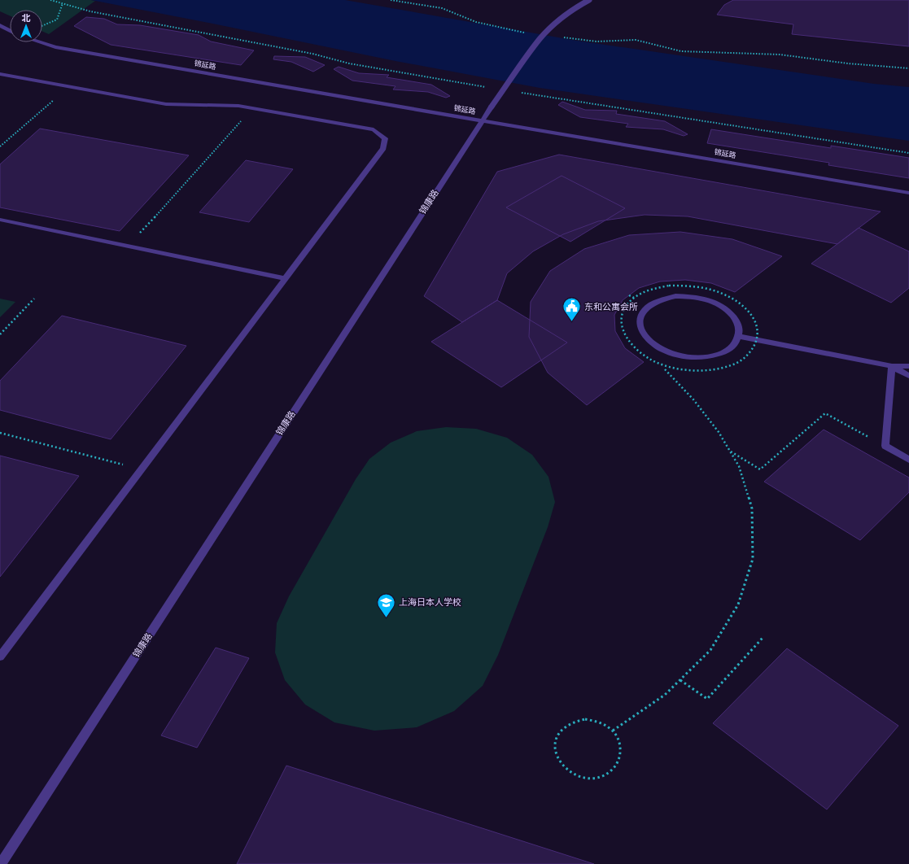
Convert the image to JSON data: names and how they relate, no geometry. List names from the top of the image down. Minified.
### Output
{"streets":{"street":["锦延路","锦康路"]},"crossings":[["锦延路","锦康路"]],"places":{"public building":["东和公寓会所"],"school or university":["上海日本人学校"]},"north":"top"}
